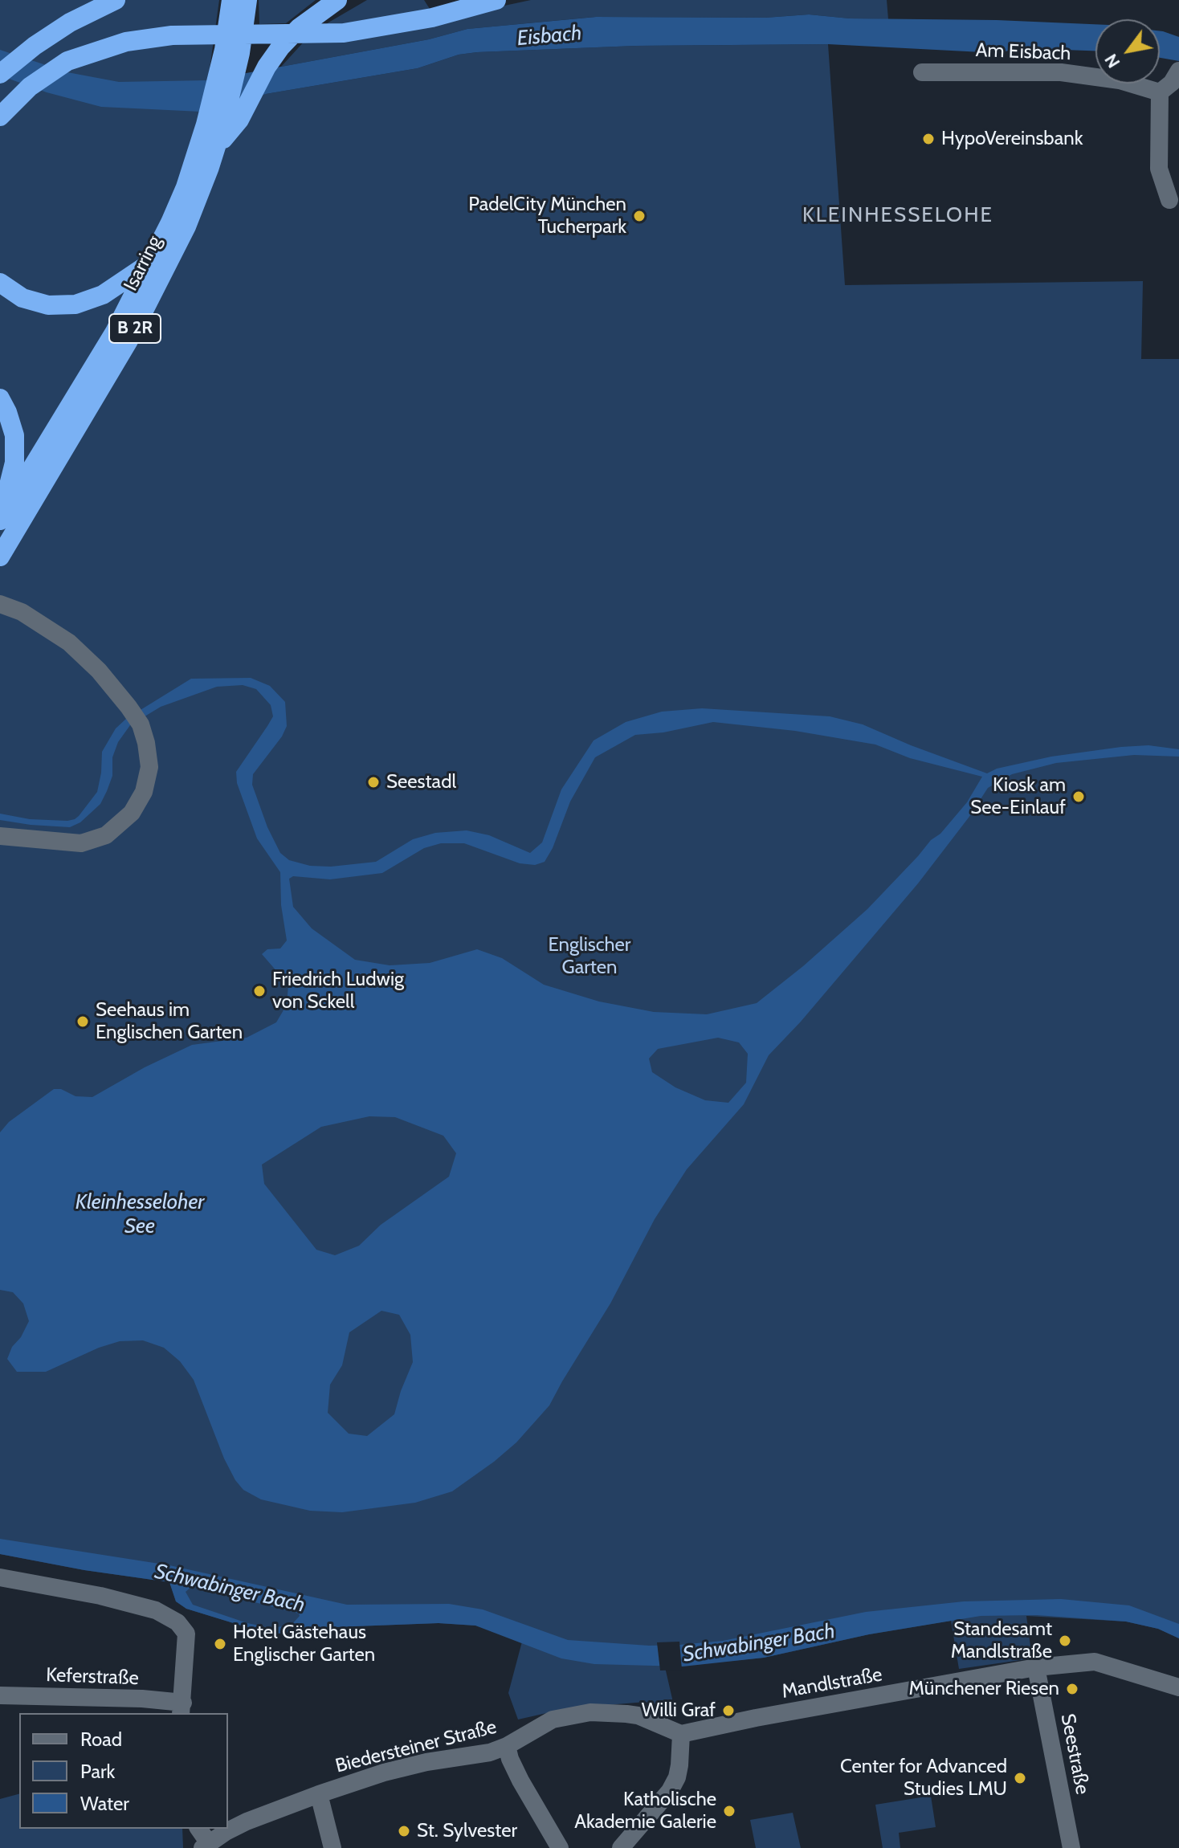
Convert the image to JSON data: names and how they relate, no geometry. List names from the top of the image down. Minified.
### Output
{"streets":{"highway":["Isarring","B 2R"],"street":["Am Eisbach","Keferstraße","Mandlstraße","Biedersteiner Straße","Seestraße"]},"crossings":[["Mandlstraße","Biedersteiner Straße"],["Mandlstraße","Seestraße"]],"districts":["KLEINHESSELOHE"],"water":["Eisbach","Kleinhesseloher See","Schwabinger Bach"],"parks":["Englischer Garten"],"places":["HypoVereinsbank","PadelCity München Tucherpark","Seestadl","Kiosk am See-Einlauf","Friedrich Ludwig von Sckell","Seehaus im Englischen Garten","Standesamt Mandlstraße","Hotel Gästehaus Englischer Garten","Münchener Riesen","Willi Graf","Center for Advanced Studies LMU","Katholische Akademie Galerie","St. Sylvester"],"legend":["Road","Park","Water"],"north":"bottom left"}
